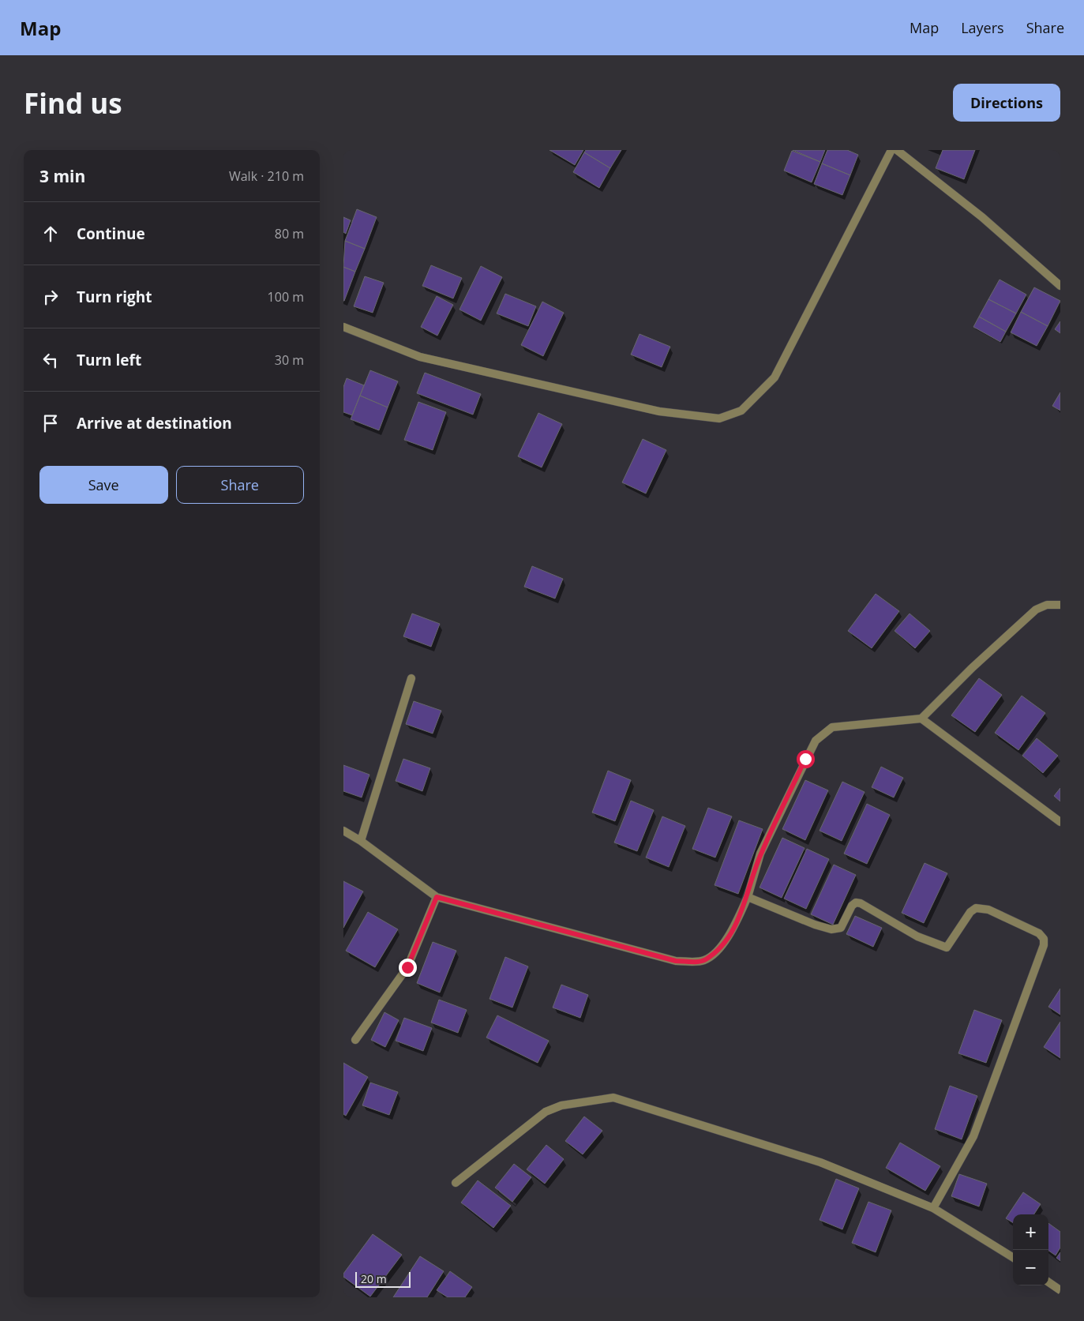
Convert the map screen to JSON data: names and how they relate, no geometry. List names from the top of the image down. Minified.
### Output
{"scale_bar":"20 m","page":{"header":"Map","nav":["Map","Layers","Share"],"buttons":["Directions",["Save","Share"]],"title":"Find us","heading":["3 min","Walk · 210 m"],"list":[["Continue","80 m"],["Turn right","100 m"],["Turn left","30 m"],"Arrive at destination"],"map_buttons":["+","−"],"scale":"20 m"}}
